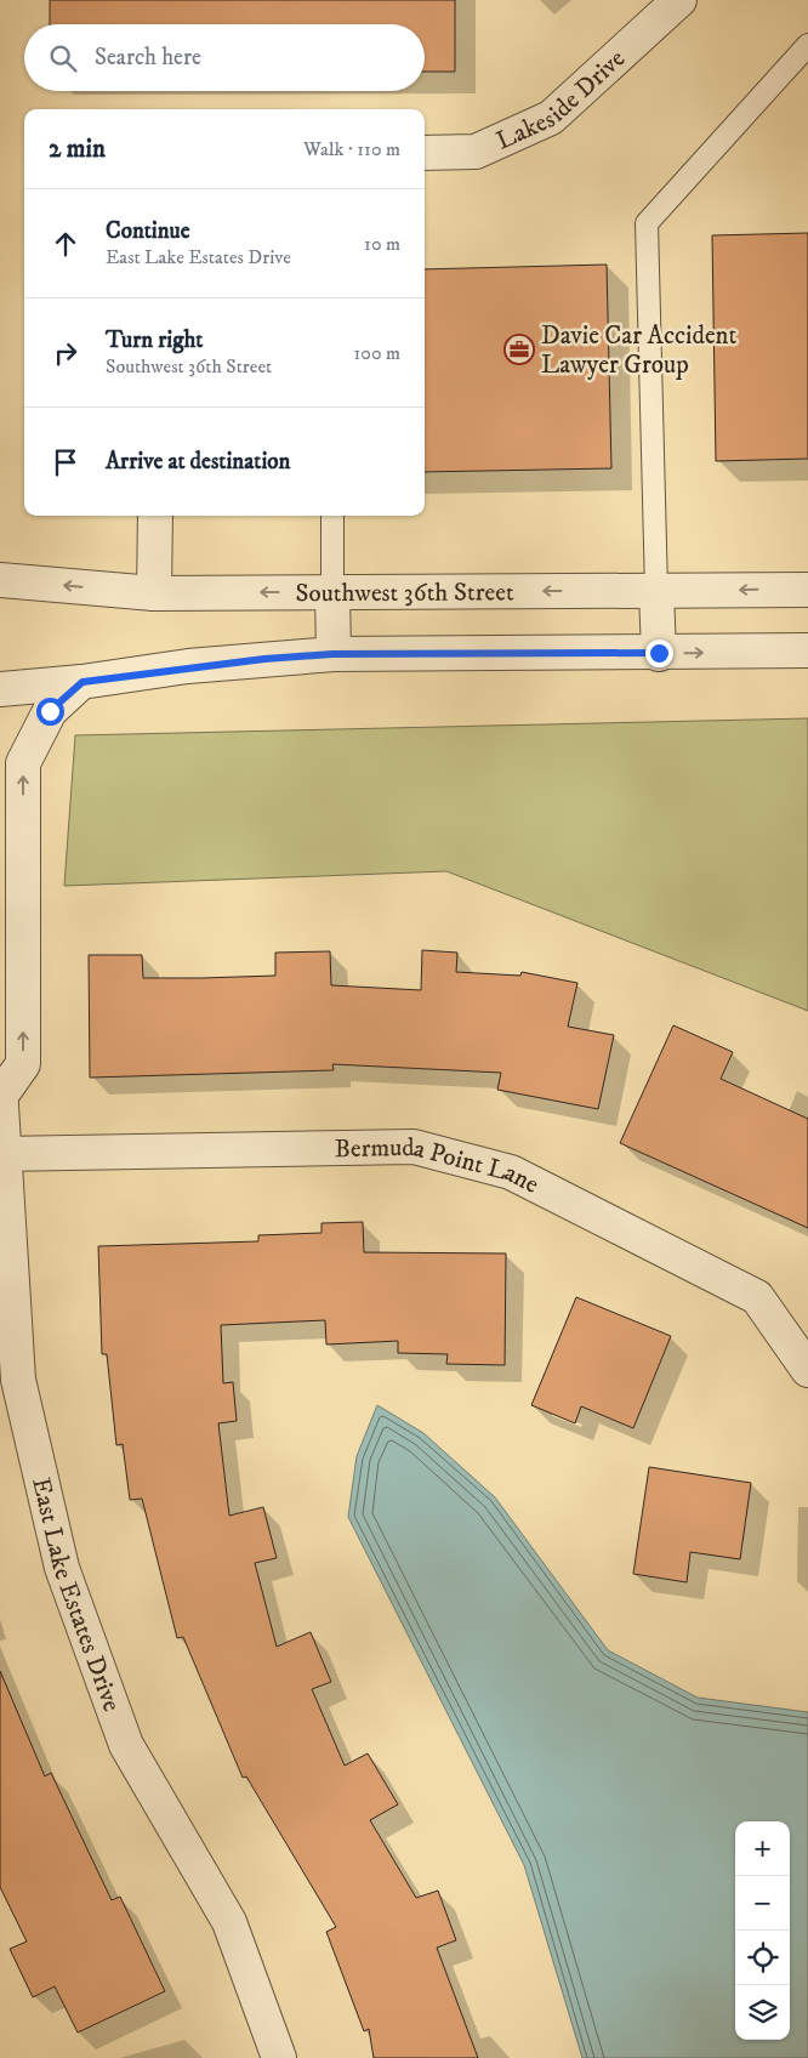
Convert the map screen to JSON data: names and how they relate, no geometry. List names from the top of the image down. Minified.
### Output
{"streets":{"street":["Lakeside Drive","Southwest 36th Street","Bermuda Point Lane","East Lake Estates Drive"]},"crossings":[["Bermuda Point Lane","East Lake Estates Drive"]],"places":{"office":["Davie Car Accident Lawyer Group"]},"page":{"search":"Search here","heading":["2 min","Walk · 110 m"],"list":[["Continue","East Lake Estates Drive","10 m"],["Turn right","Southwest 36th Street","100 m"],"Arrive at destination"],"map_buttons":["+","−"]}}
